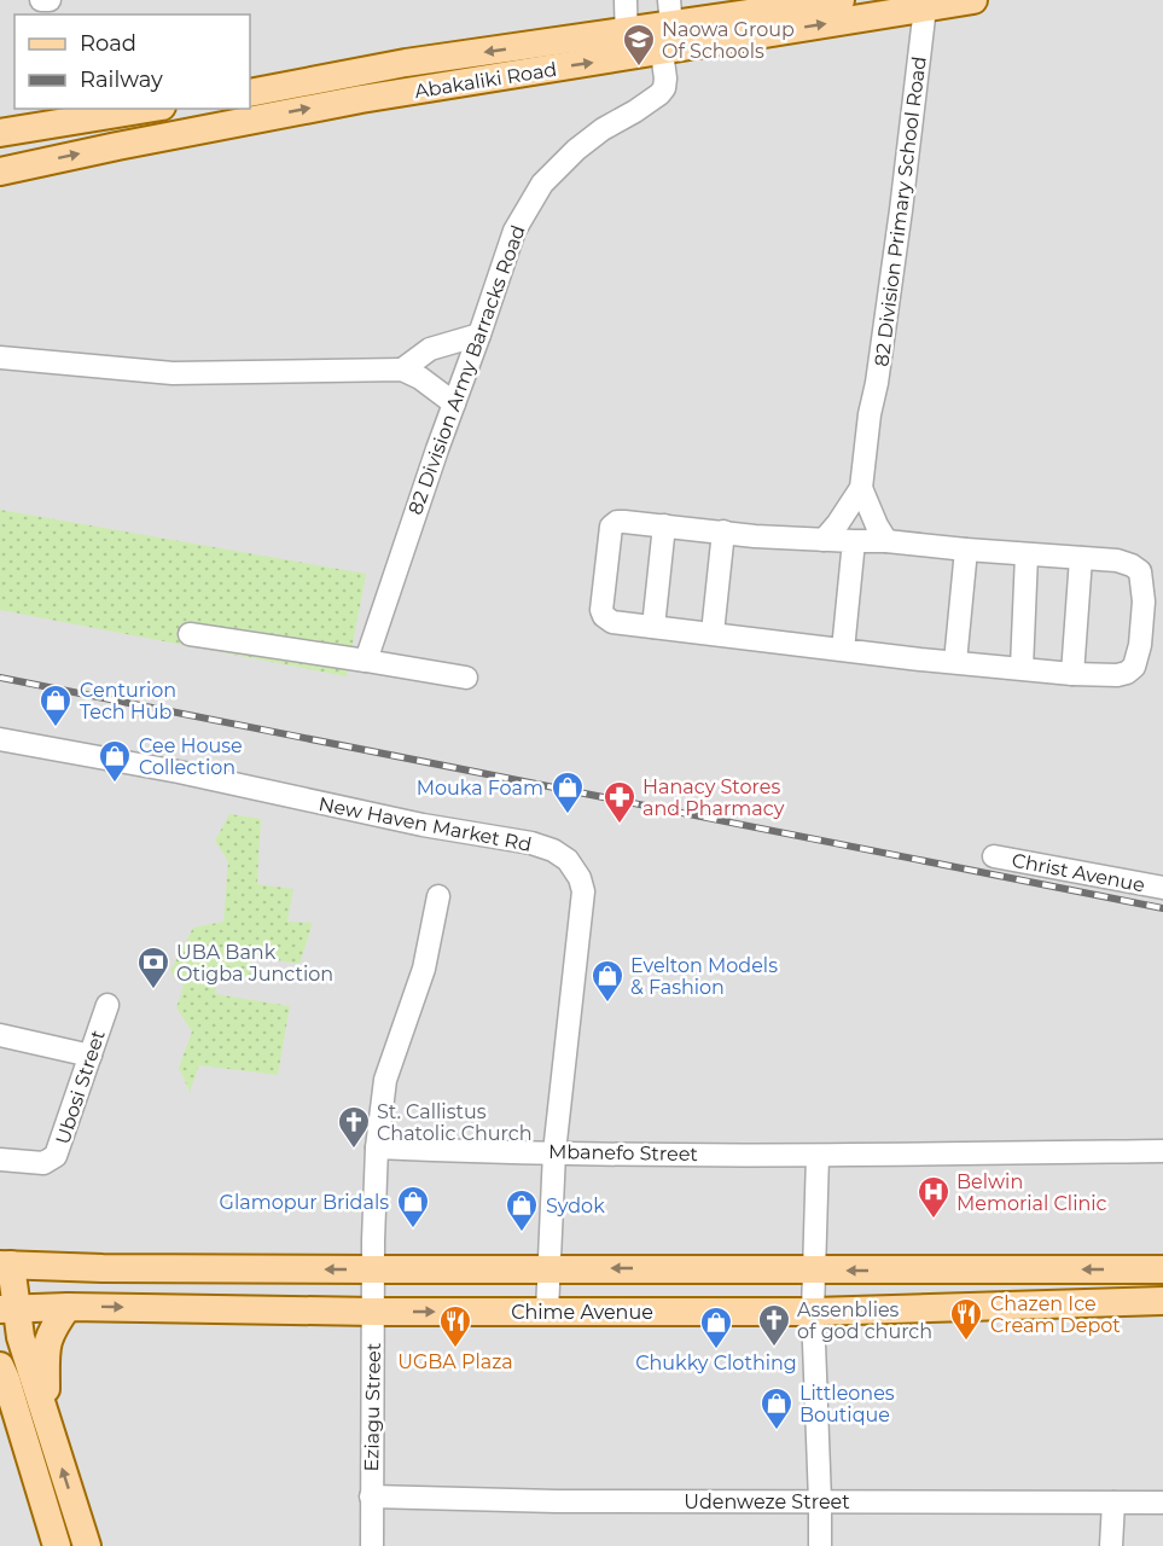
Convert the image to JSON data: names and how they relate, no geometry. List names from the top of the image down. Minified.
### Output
{"streets":{"main road":["Abakaliki Road","Chime Avenue"],"street":["82 Division Primary School Road","82 Division Army Barracks Road","New Haven Market Rd","Christ Avenue","Ubosi Street","Mbanefo Street","Eziagu Street","Udenweze Street"]},"crossings":[["Abakaliki Road","82 Division Primary School Road"],["Abakaliki Road","82 Division Army Barracks Road"],["New Haven Market Rd","Mbanefo Street"],["New Haven Market Rd","Chime Avenue"],["Chime Avenue","Eziagu Street"],["Eziagu Street","Udenweze Street"]],"places":{"school or university":["Naowa Group Of Schools"],"shop":["Centurion Tech Hub","Cee House Collection","Mouka Foam","Evelton Models & Fashion","Glamopur Bridals","Sydok","Chukky Clothing","Littleones Boutique"],"pharmacy":["Hanacy Stores and Pharmacy"],"bank":["UBA Bank Otigba Junction"],"church":["St. Callistus Chatolic Church","Assenblies of god church"],"hospital":["Belwin Memorial Clinic"],"restaurant":["Chazen Ice Cream Depot","UGBA Plaza"]},"legend":["Road","Railway"]}
